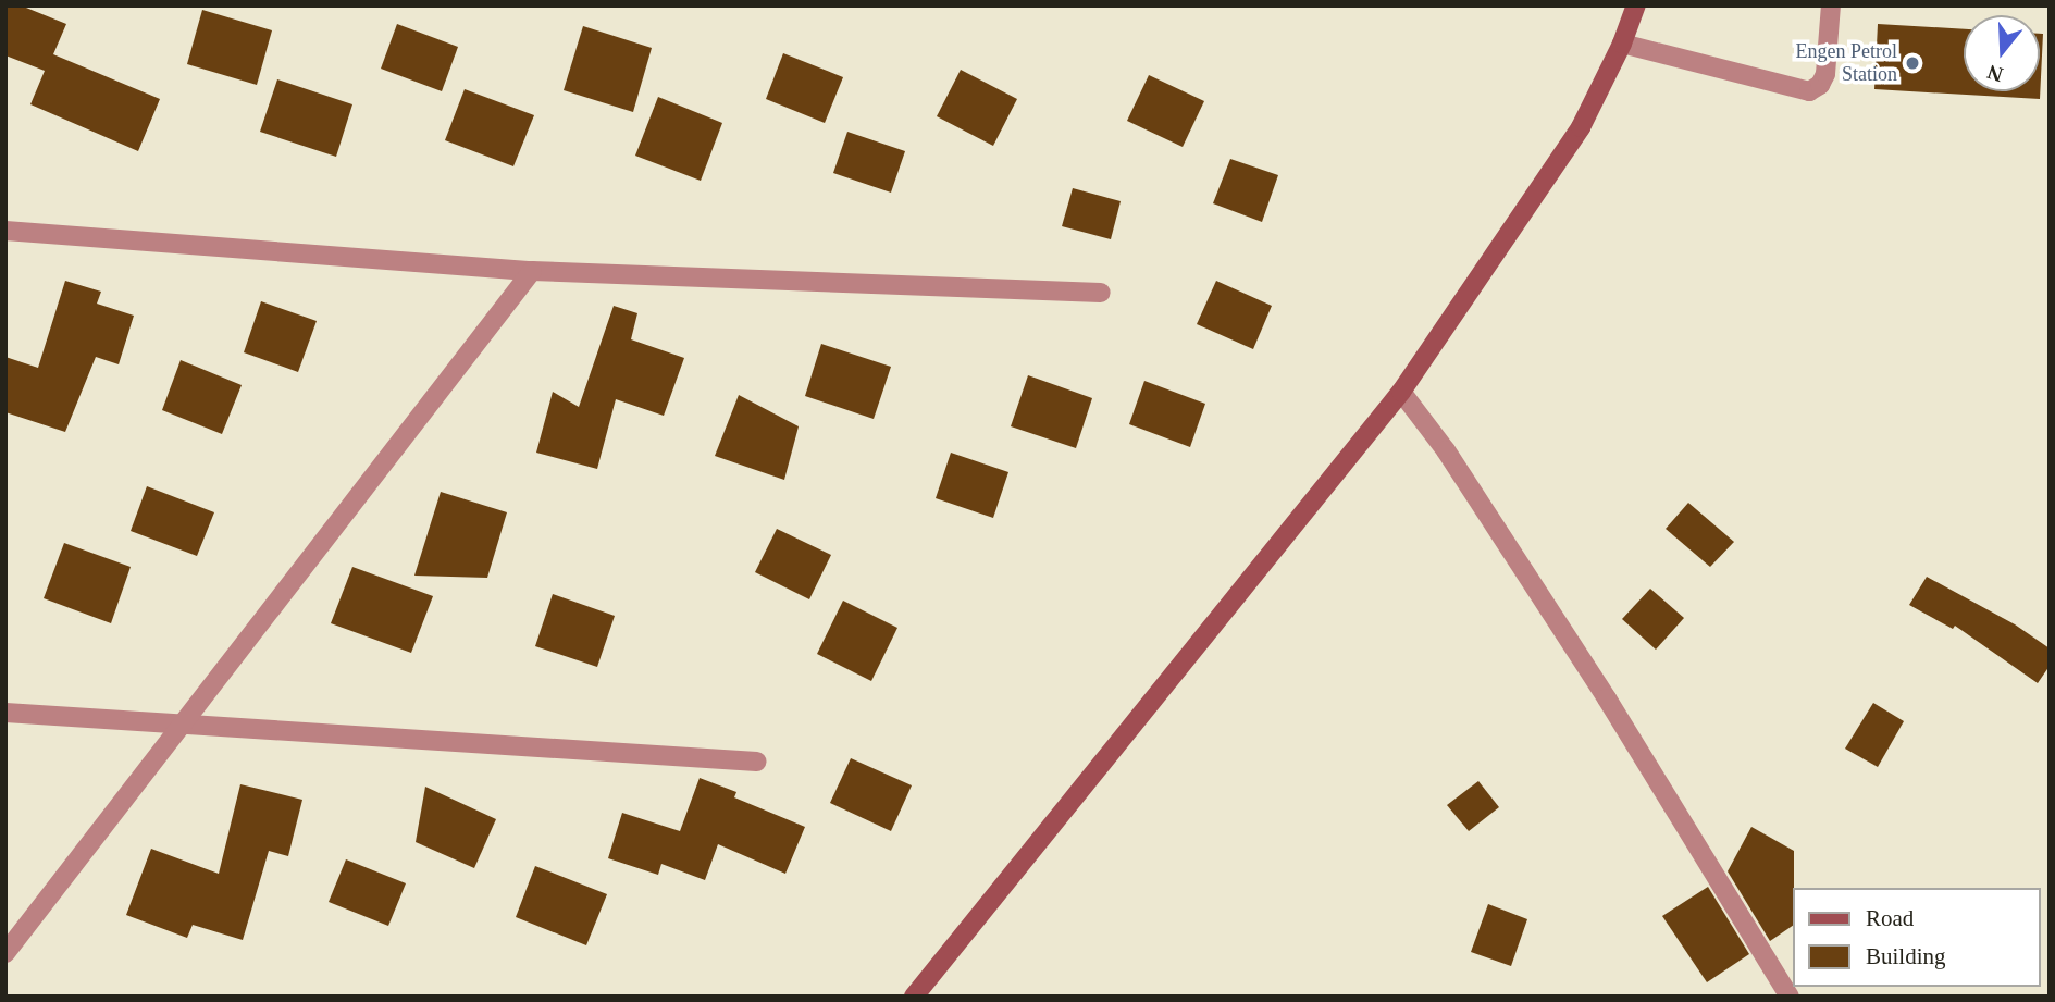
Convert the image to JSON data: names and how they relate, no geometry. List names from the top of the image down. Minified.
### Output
{"places":["Engen Petrol Station"],"legend":["Road","Building"],"north":"bottom"}
